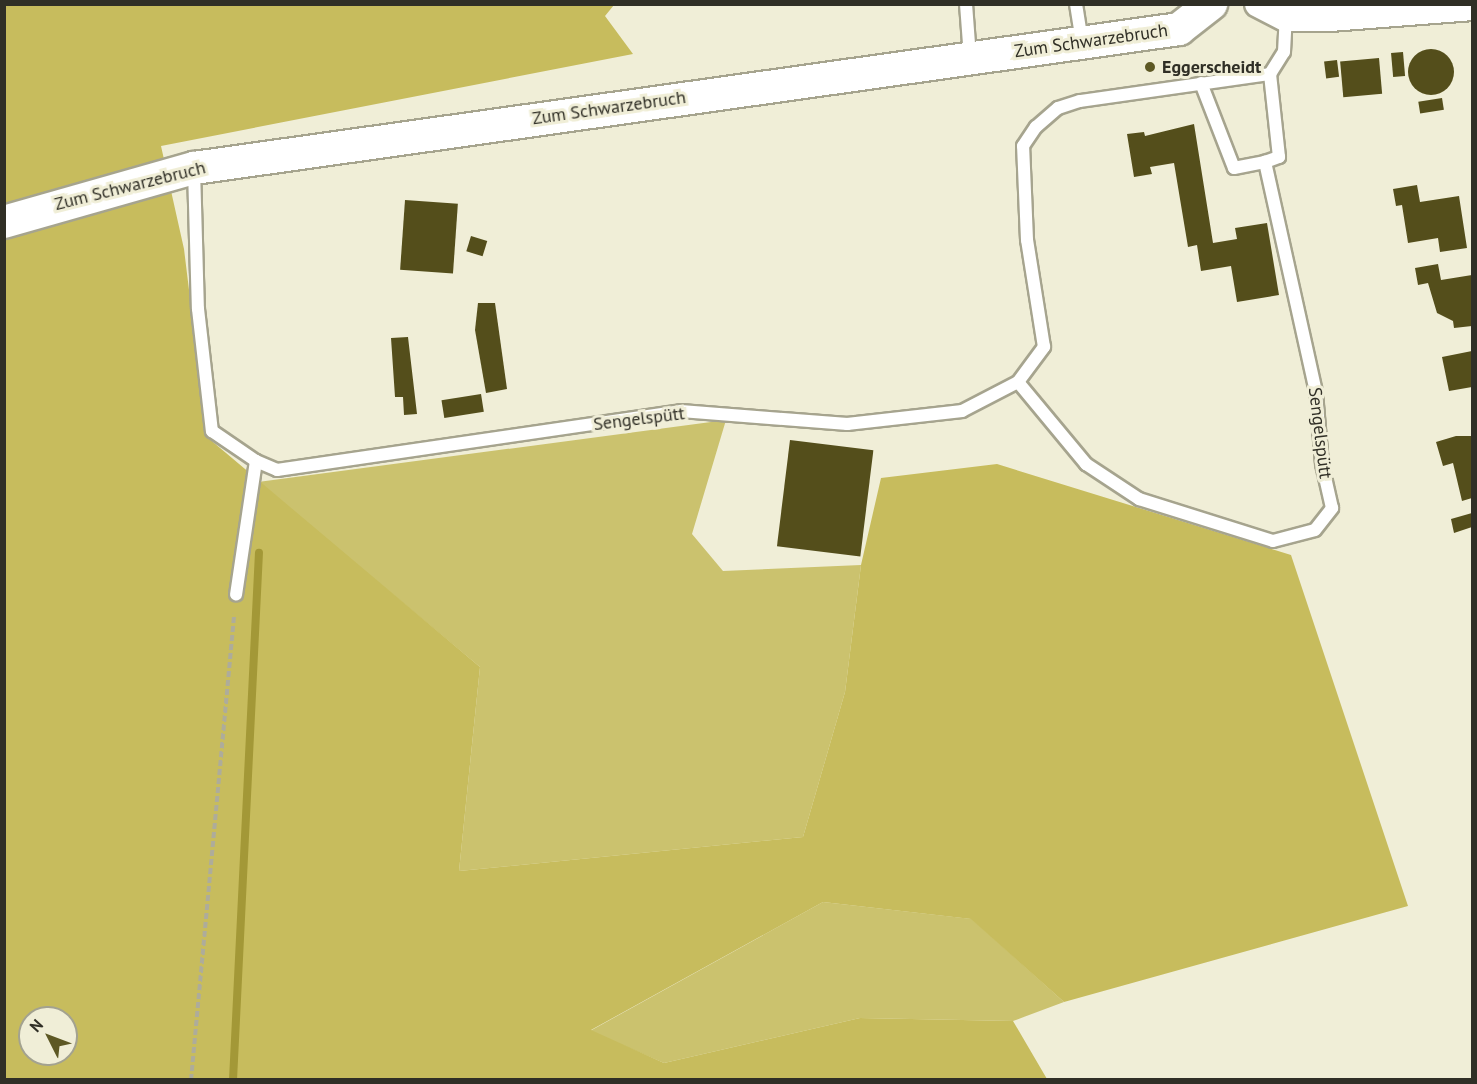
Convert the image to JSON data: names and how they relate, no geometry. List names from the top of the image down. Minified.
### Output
{"streets":{"street":["Zum Schwarzebruch"],"lane":["Sengelspütt"]},"crossings":[["Zum Schwarzebruch","Sengelspütt"]],"places":["Eggerscheidt"],"north":"top left"}
